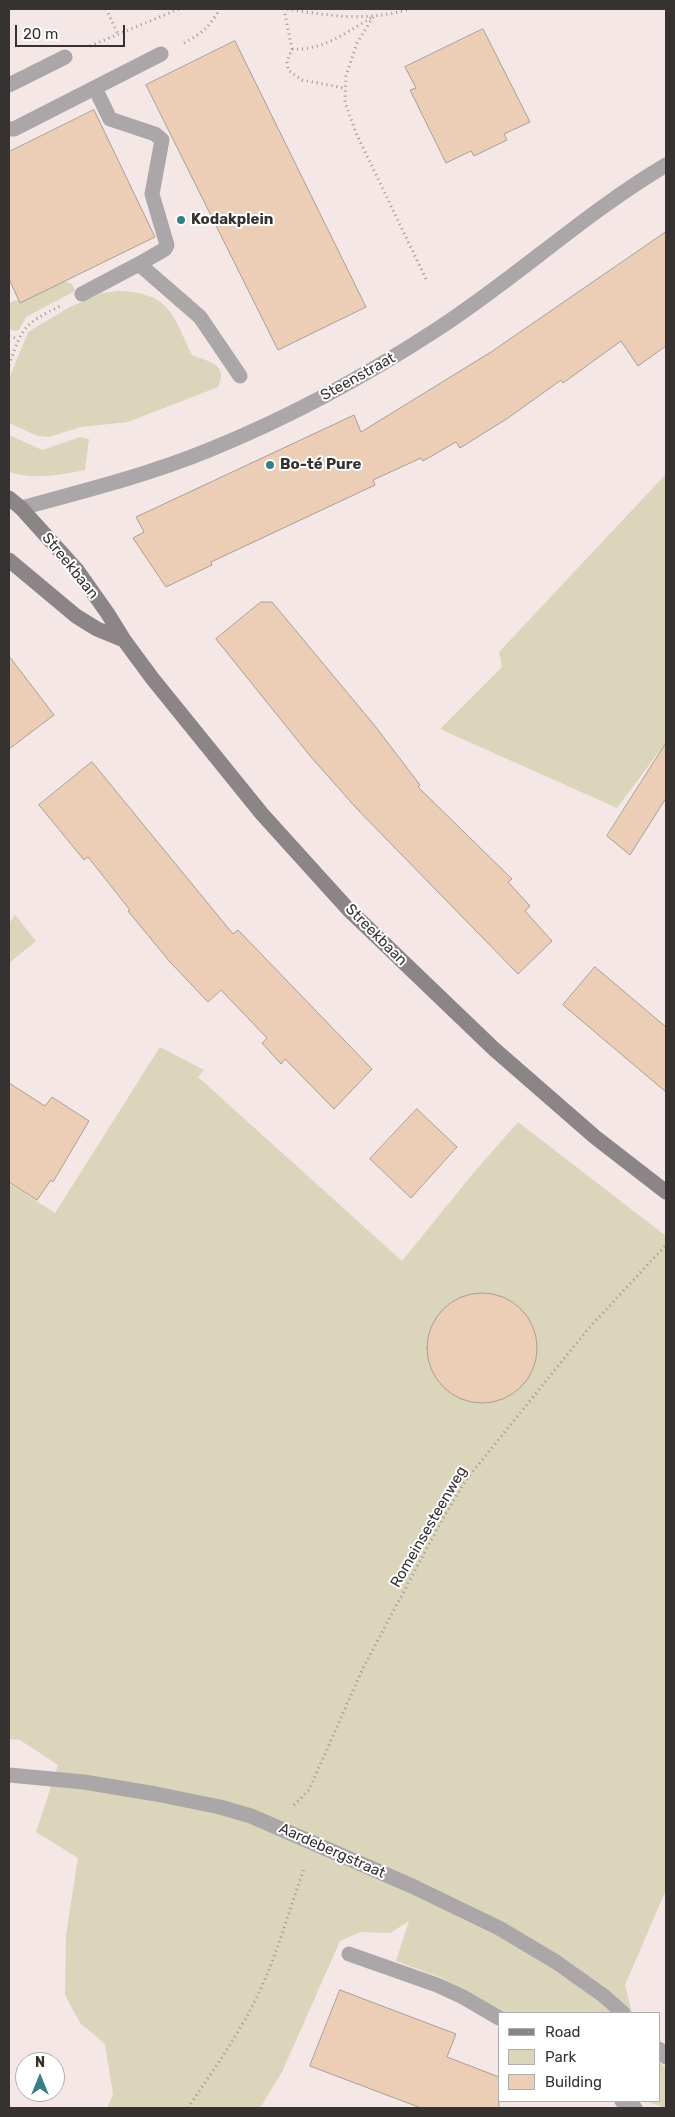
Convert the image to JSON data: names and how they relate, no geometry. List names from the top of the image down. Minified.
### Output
{"streets":{"street":["Steenstraat","Streekbaan","Aardebergstraat"],"path":["Romeinsesteenweg"]},"crossings":[["Steenstraat","Streekbaan"],["Romeinsesteenweg","Aardebergstraat"]],"places":["Kodakplein","Bo-té Pure"],"legend":["Road","Park","Building"],"scale_bar":"20 m","north":"top"}
